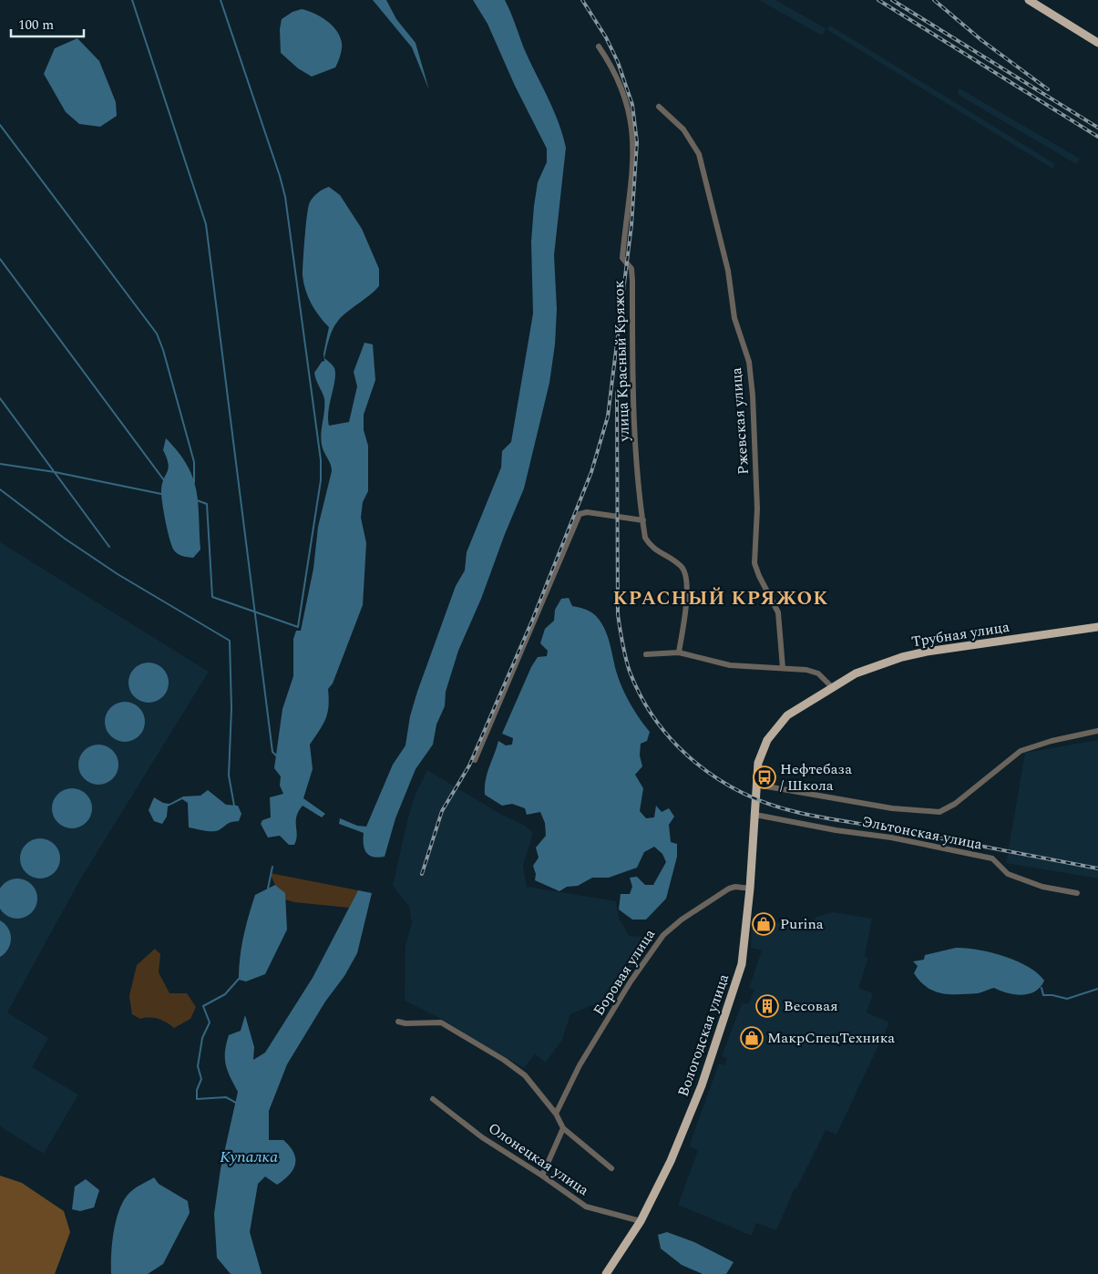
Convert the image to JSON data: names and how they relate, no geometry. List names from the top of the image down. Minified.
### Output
{"streets":{"main road":["Трубная улица","Вологодская улица"],"street":["улица Красный Кряжок","Ржевская улица","Эльтонская улица","Боровая улица","Олонецкая улица"]},"crossings":[["Трубная улица","Эльтонская улица"],["Трубная улица","Вологодская улица"],["Эльтонская улица","Вологодская улица"],["Боровая улица","Вологодская улица"],["Вологодская улица","Олонецкая улица"]],"districts":["КРАСНЫЙ КРЯЖОК"],"water":["Купалка"],"places":{"bus stop":["Нефтебаза / Школа"],"shop":["Purina","МакрСпецТехника"],"building":["Весовая"]},"scale_bar":"100 m"}
